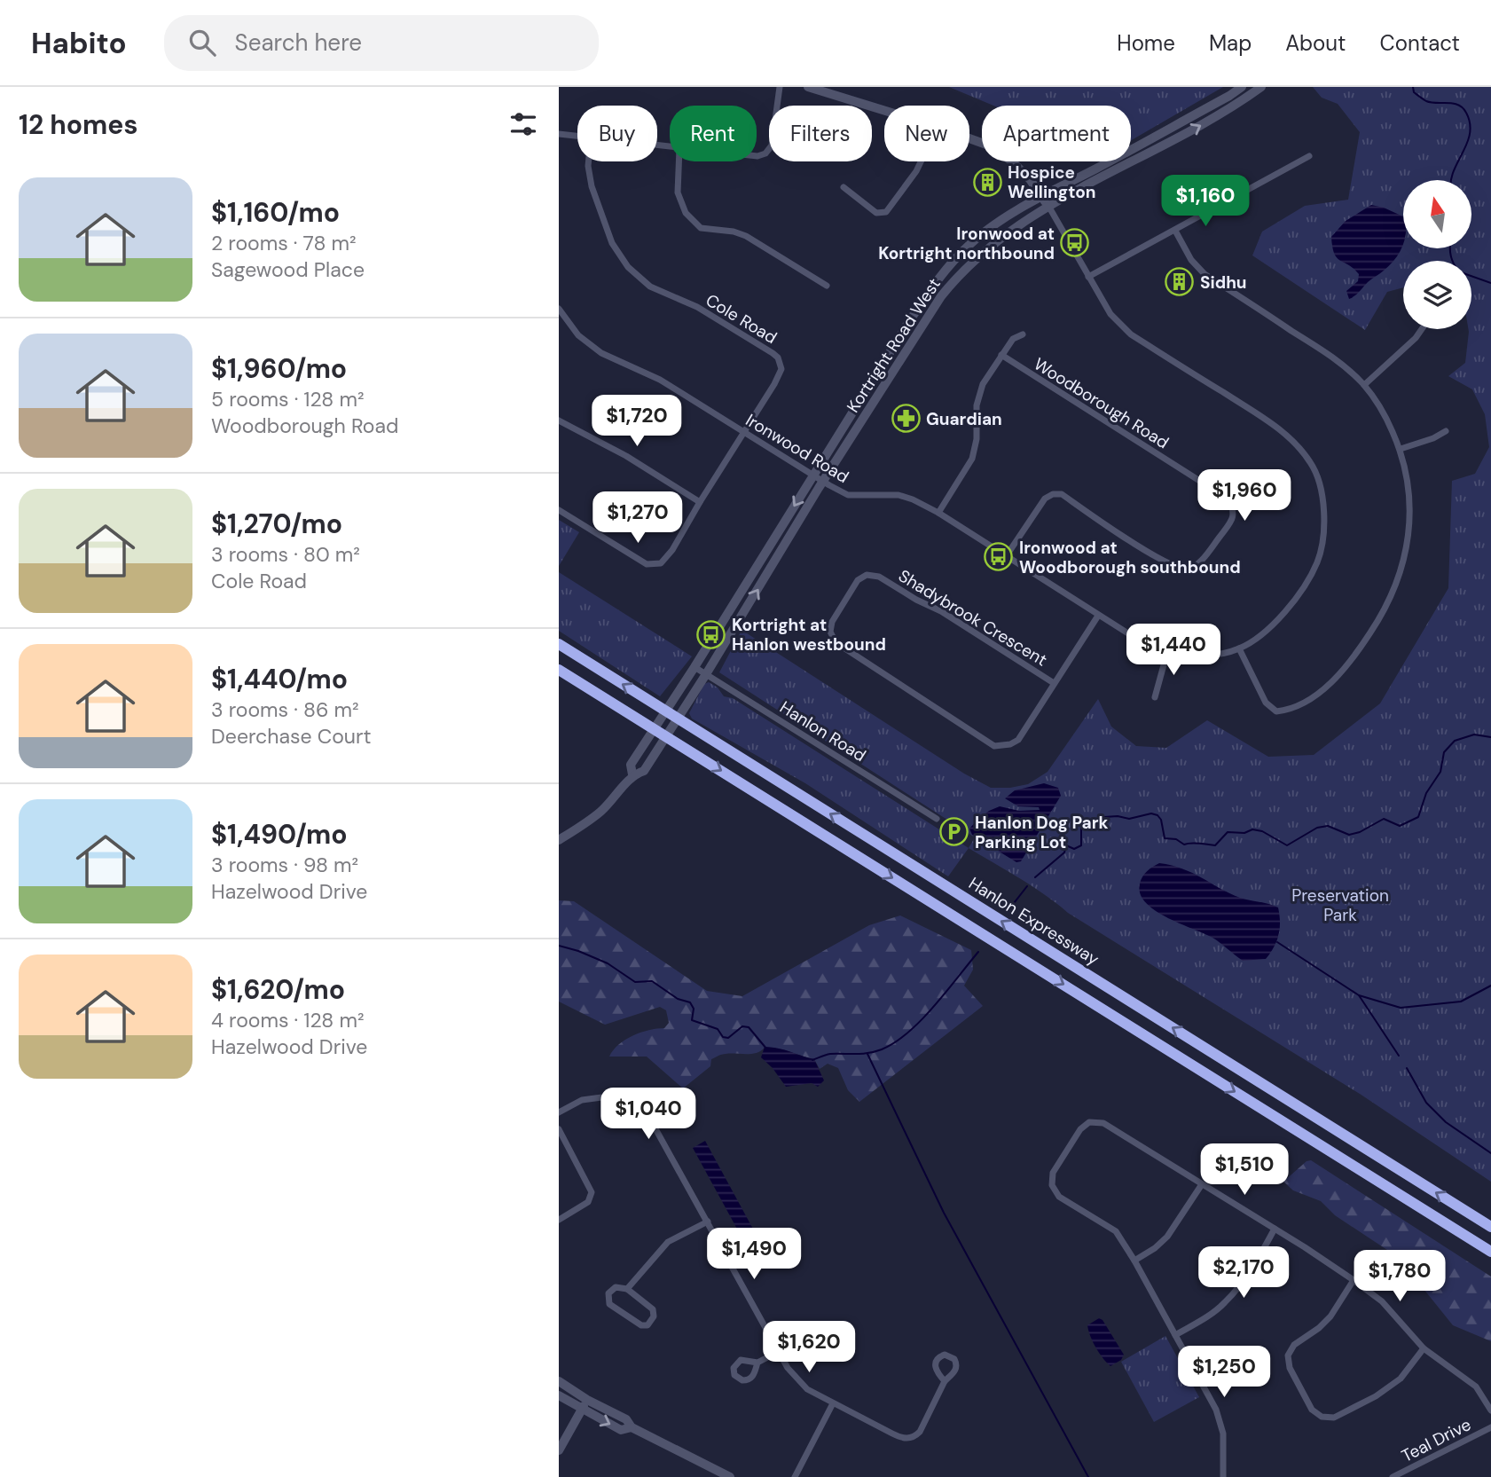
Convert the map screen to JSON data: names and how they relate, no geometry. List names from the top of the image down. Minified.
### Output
{"streets":{"highway":["Hanlon Expressway"],"street":["Cole Road","Kortright Road West","Woodborough Road","Ironwood Road","Shadybrook Crescent","Hanlon Road","Teal Drive"]},"crossings":[["Cole Road","Ironwood Road"],["Kortright Road West","Ironwood Road"],["Kortright Road West","Hanlon Road"],["Kortright Road West","Hanlon Expressway"],["Woodborough Road","Ironwood Road"],["Ironwood Road","Shadybrook Crescent"]],"parks":["Preservation Park"],"places":{"building":["Hospice Wellington","Sidhu"],"bus stop":["Ironwood at Kortright northbound","Ironwood at Woodborough southbound","Kortright at Hanlon westbound"],"pharmacy":["Guardian"],"parking":["Hanlon Dog Park Parking Lot"]},"north":"top","page":{"header":"Habito","search":"Search here","nav":["Home","Map","About","Contact"],"heading":"12 homes","chip":["Buy","Rent","Filters","New","Apartment"],"list":[{"name":"$1,160/mo","note":"2 rooms · 78 m² · Sagewood Place"},{"name":"$1,960/mo","note":"5 rooms · 128 m² · Woodborough Road"},{"name":"$1,270/mo","note":"3 rooms · 80 m² · Cole Road"},{"name":"$1,440/mo","note":"3 rooms · 86 m² · Deerchase Court"},{"name":"$1,490/mo","note":"3 rooms · 98 m² · Hazelwood Drive"},{"name":"$1,620/mo","note":"4 rooms · 128 m² · Hazelwood Drive"}],"price":["$1,160","$1,720","$1,960","$1,270","$1,440","$1,040","$1,510","$1,490","$2,170","$1,780","$1,620","$1,250"]}}
